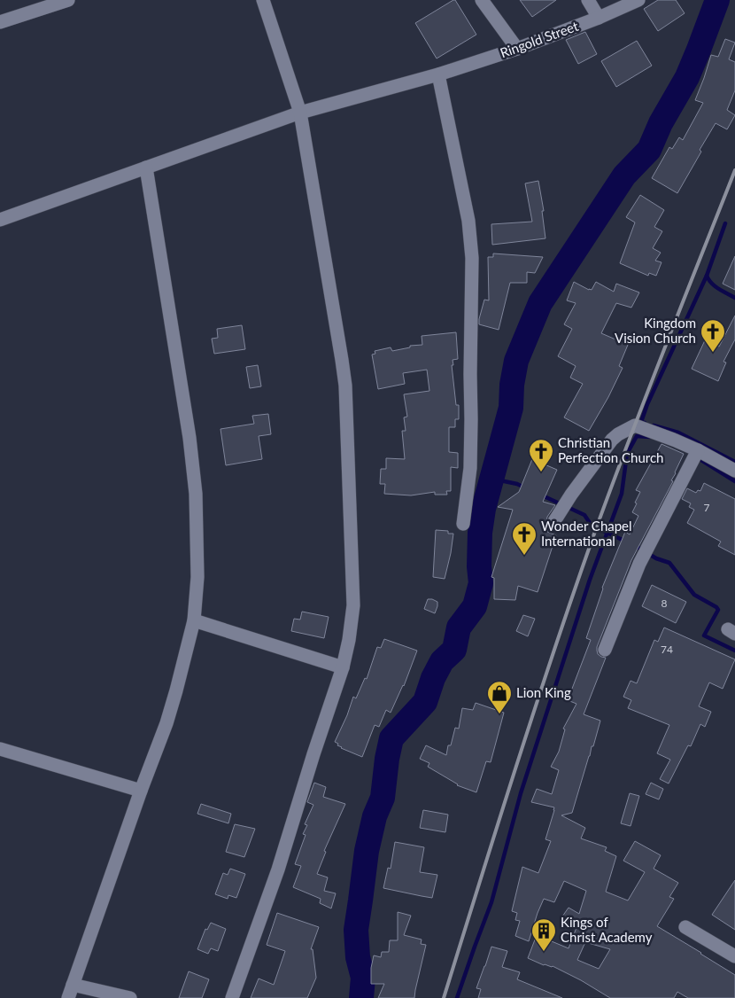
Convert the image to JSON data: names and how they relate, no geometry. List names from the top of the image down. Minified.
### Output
{"streets":{"street":["Ringold Street"]},"places":{"church":["Kingdom Vision Church","Christian Perfection Church","Wonder Chapel International"],"shop":["Lion King"],"building":["Kings of Christ Academy"]},"house_numbers":["7","8","74"]}
